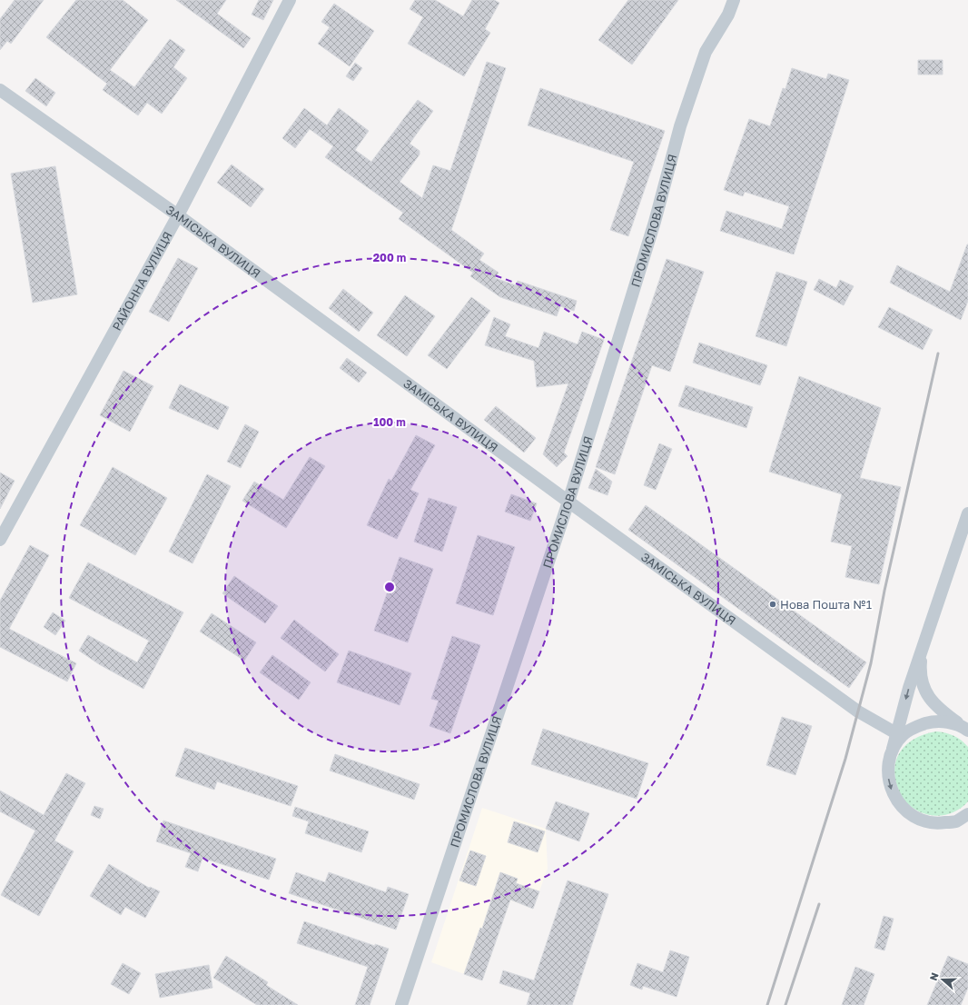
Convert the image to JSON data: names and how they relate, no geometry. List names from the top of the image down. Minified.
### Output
{"streets":{"street":["ПРОМИСЛОВА ВУЛИЦЯ","ЗАМІСЬКА ВУЛИЦЯ","РАЙОННА ВУЛИЦЯ"]},"crossings":[["ПРОМИСЛОВА ВУЛИЦЯ","ЗАМІСЬКА ВУЛИЦЯ"],["ЗАМІСЬКА ВУЛИЦЯ","РАЙОННА ВУЛИЦЯ"]],"places":["Нова Пошта №1"],"north":"left","rings":["200 m","100 m"]}
